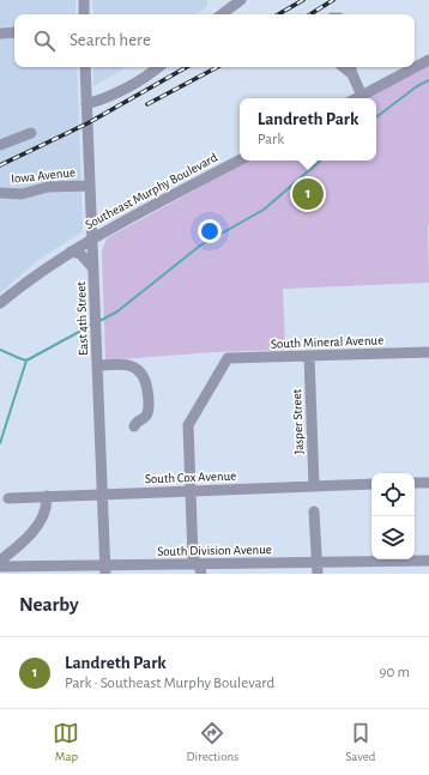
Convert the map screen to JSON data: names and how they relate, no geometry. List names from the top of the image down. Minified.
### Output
{"streets":{"street":["Iowa Avenue","Southeast Murphy Boulevard","East 4th Street","South Mineral Avenue","Jasper Street","South Cox Avenue","South Division Avenue"]},"crossings":[["Iowa Avenue","East 4th Street"],["Southeast Murphy Boulevard","East 4th Street"],["East 4th Street","South Cox Avenue"],["East 4th Street","South Division Avenue"],["South Mineral Avenue","Jasper Street"],["South Mineral Avenue","South Cox Avenue"],["Jasper Street","South Cox Avenue"]],"page":{"search":"Search here","popup":["Landreth Park","Park"],"pins":"1","heading":"Nearby","list":[{"mark":"1","name":"Landreth Park","note":"Park · Southeast Murphy Boulevard","value":"90 m"}],"nav":["Map","Directions","Saved"]}}
